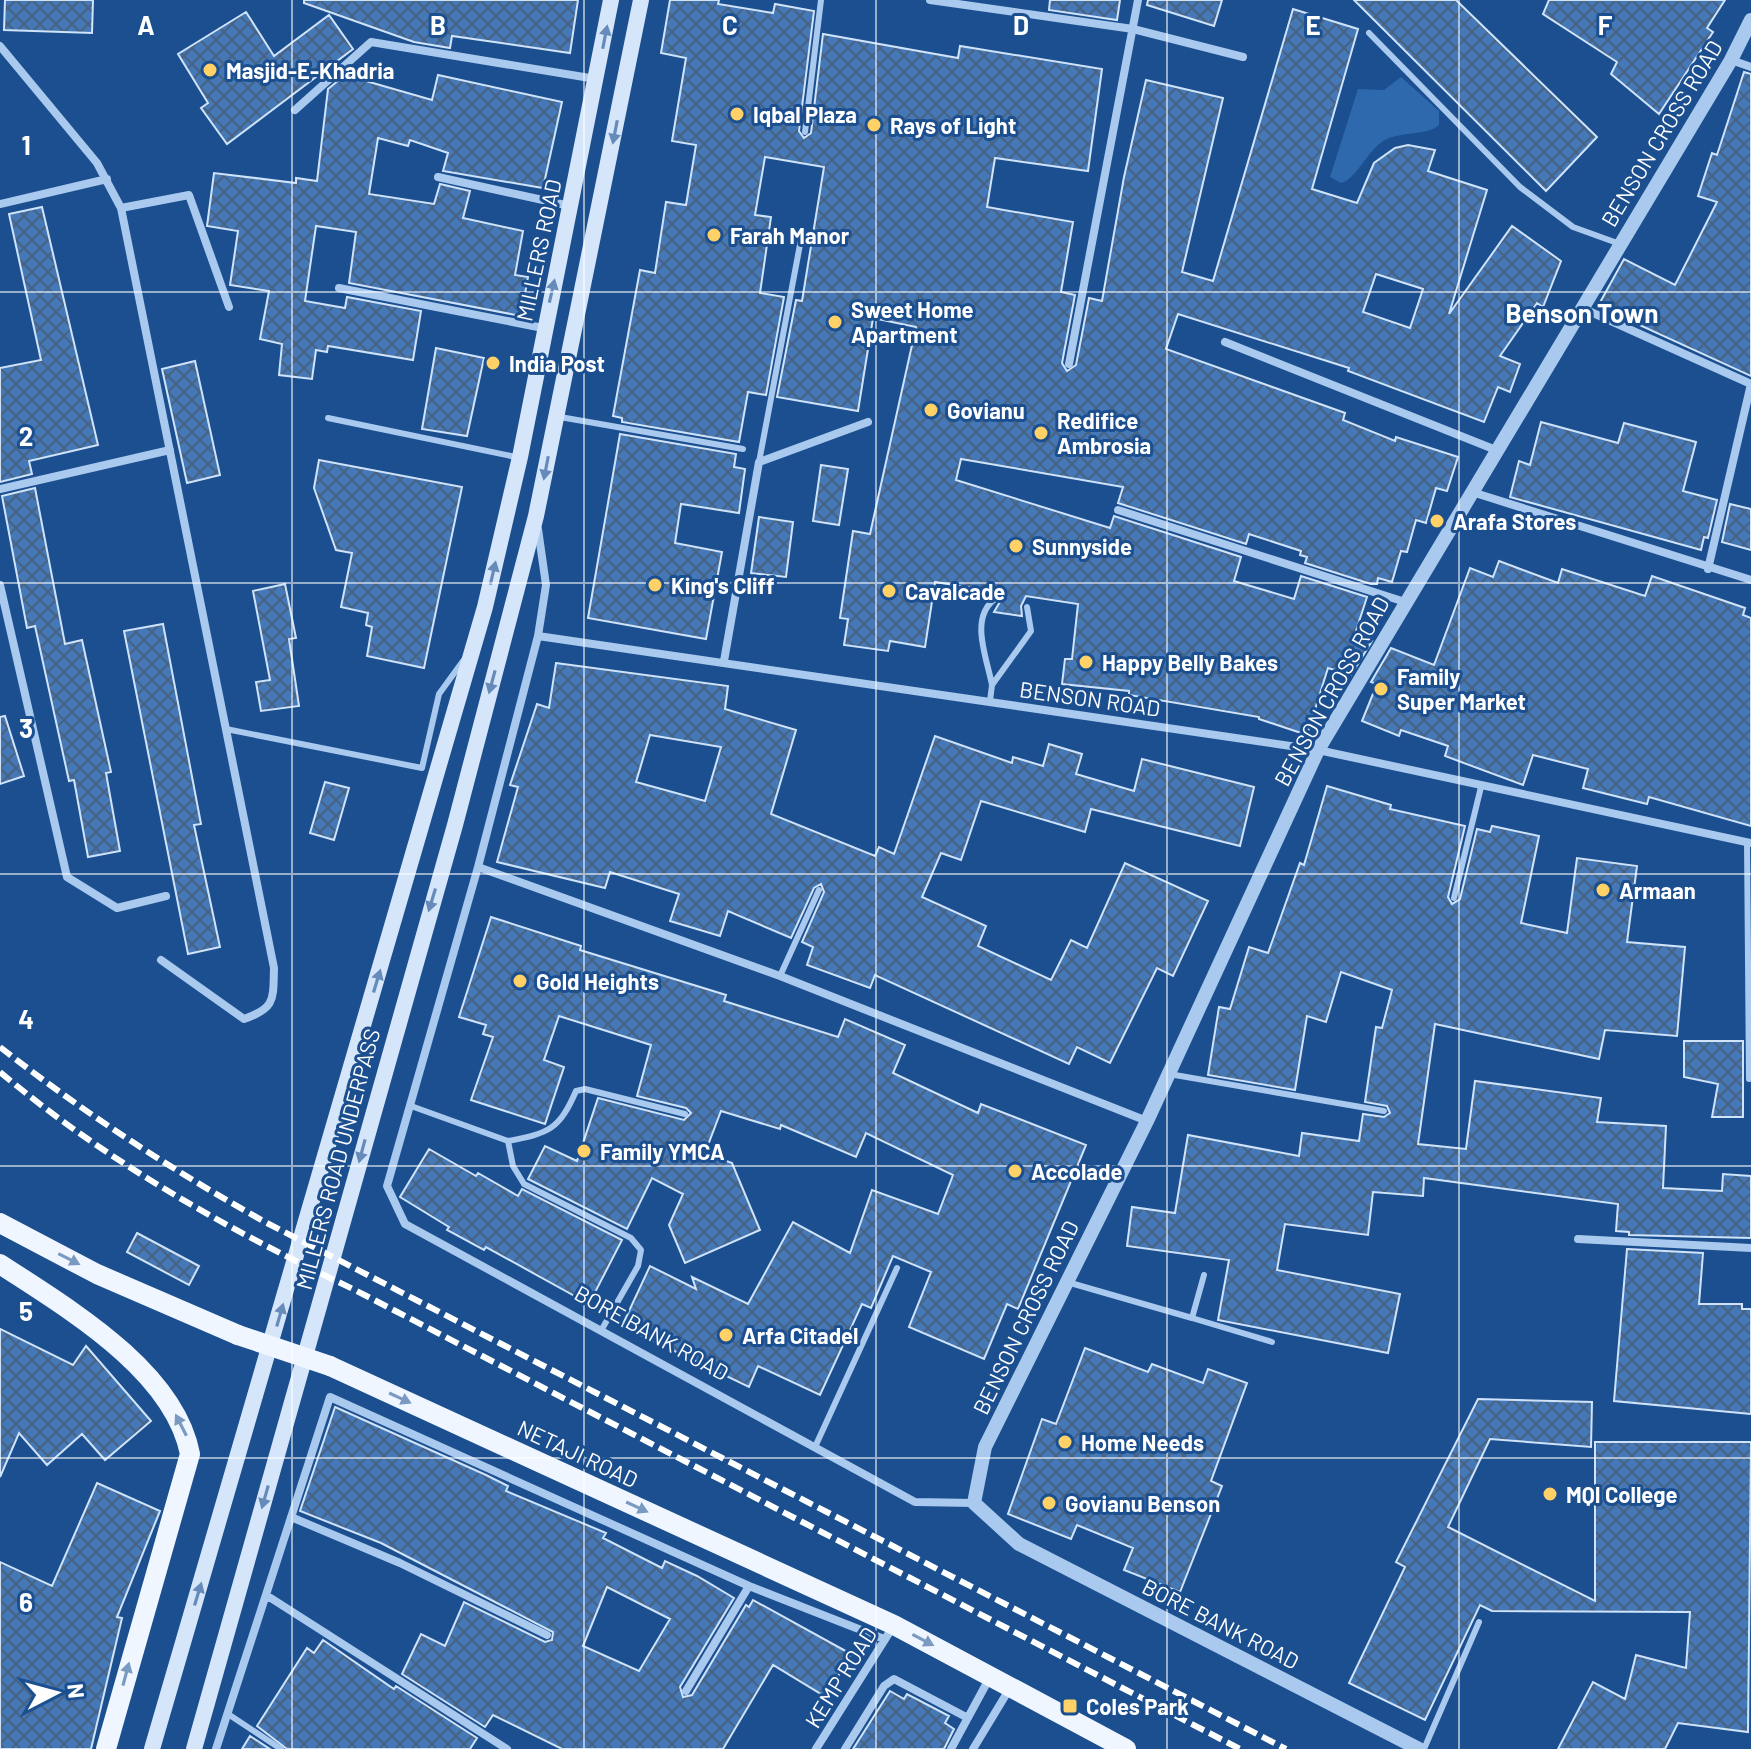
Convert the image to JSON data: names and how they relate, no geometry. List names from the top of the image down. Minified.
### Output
{"streets":{"main road":["MILLERS ROAD","MILLERS ROAD UNDERPASS","NETAJI ROAD"],"street":["BENSON CROSS ROAD","BENSON ROAD","BORE BANK ROAD","KEMP ROAD"]},"crossings":[["BENSON CROSS ROAD","BENSON ROAD"],["BENSON CROSS ROAD","BORE BANK ROAD"],["MILLERS ROAD","MILLERS ROAD UNDERPASS"],["BENSON ROAD","BORE BANK ROAD"],["NETAJI ROAD","KEMP ROAD"]],"one_way":["NETAJI ROAD"],"districts":["Benson Town"],"places":{"other":["Masjid-E-Khadria","Iqbal Plaza","Rays of Light","Farah Manor","Sweet Home Apartment","India Post","Govianu","Redifice Ambrosia","Arafa Stores","Sunnyside","King's Cliff","Cavalcade","Happy Belly Bakes","Family Super Market","Armaan","Gold Heights","Family YMCA","Accolade","Arfa Citadel","Home Needs","MQI College","Govianu Benson"],"transit":["Coles Park"]},"north":"right","grid":{"columns":["A","B","C","D","E","F"],"rows":["1","2","3","4","5","6"]}}
